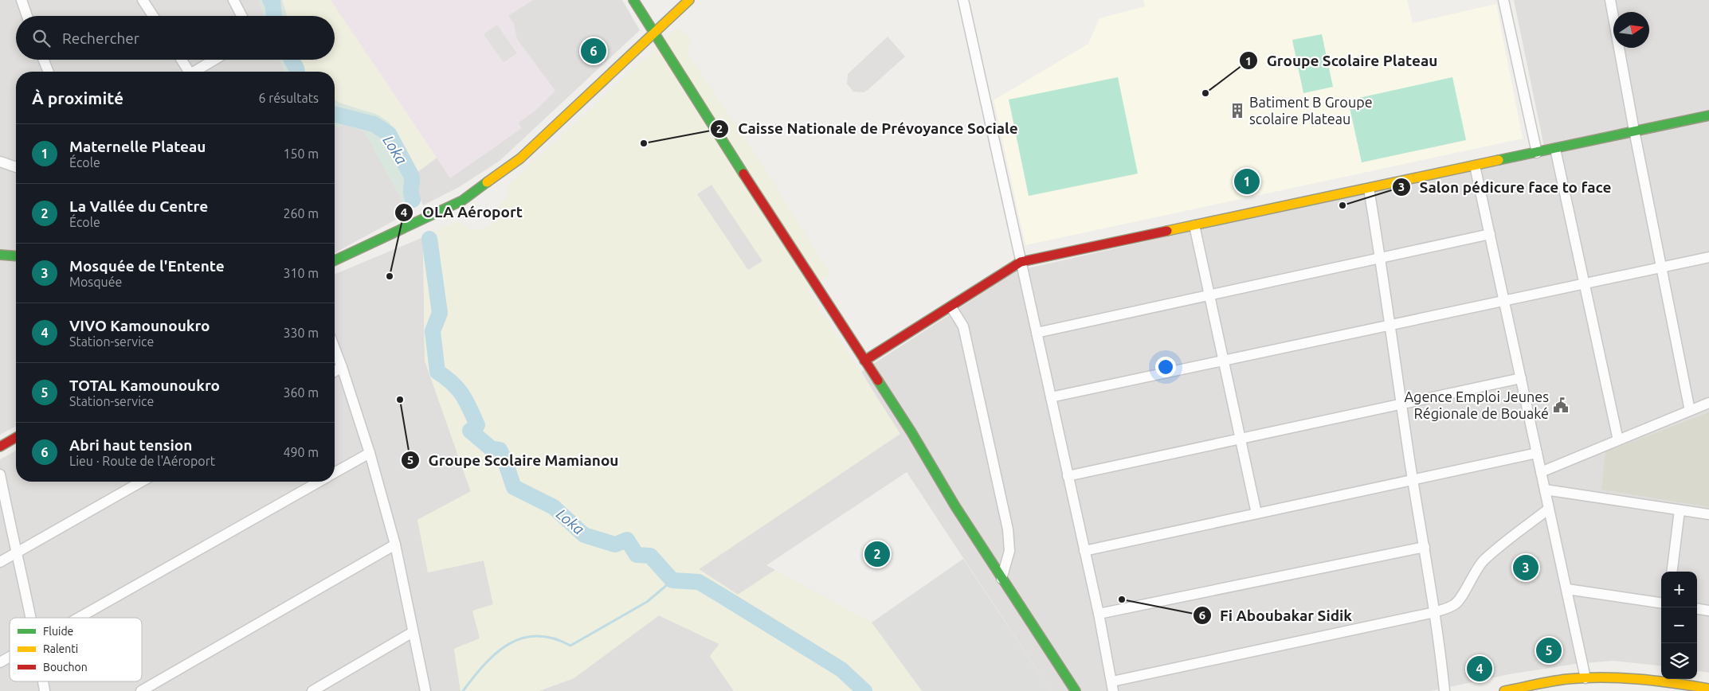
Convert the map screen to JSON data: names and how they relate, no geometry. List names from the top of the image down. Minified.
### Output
{"water":["Loka"],"places":{"other":["Groupe Scolaire Plateau","Caisse Nationale de Prévoyance Sociale","Salon pédicure face to face","OLA Aéroport","Groupe Scolaire Mamianou","Fi Aboubakar Sidik"],"building":["Batiment B Groupe scolaire Plateau"],"public building":["Agence Emploi Jeunes Régionale de Bouaké"]},"legend":["Fluide","Ralenti","Bouchon"],"north":"right","page":{"search":"Rechercher","pins":["6","1","2","3","5","4"],"heading":["À proximité","6 résultats"],"list":[{"mark":"1","name":"Maternelle Plateau","note":"École","value":"150 m"},{"mark":"2","name":"La Vallée du Centre","note":"École","value":"260 m"},{"mark":"3","name":"Mosquée de l'Entente","note":"Mosquée","value":"310 m"},{"mark":"4","name":"VIVO Kamounoukro","note":"Station-service","value":"330 m"},{"mark":"5","name":"TOTAL Kamounoukro","note":"Station-service","value":"360 m"},{"mark":"6","name":"Abri haut tension","note":"Lieu · Route de l'Aéroport","value":"490 m"}],"map_buttons":["+","−"]}}
